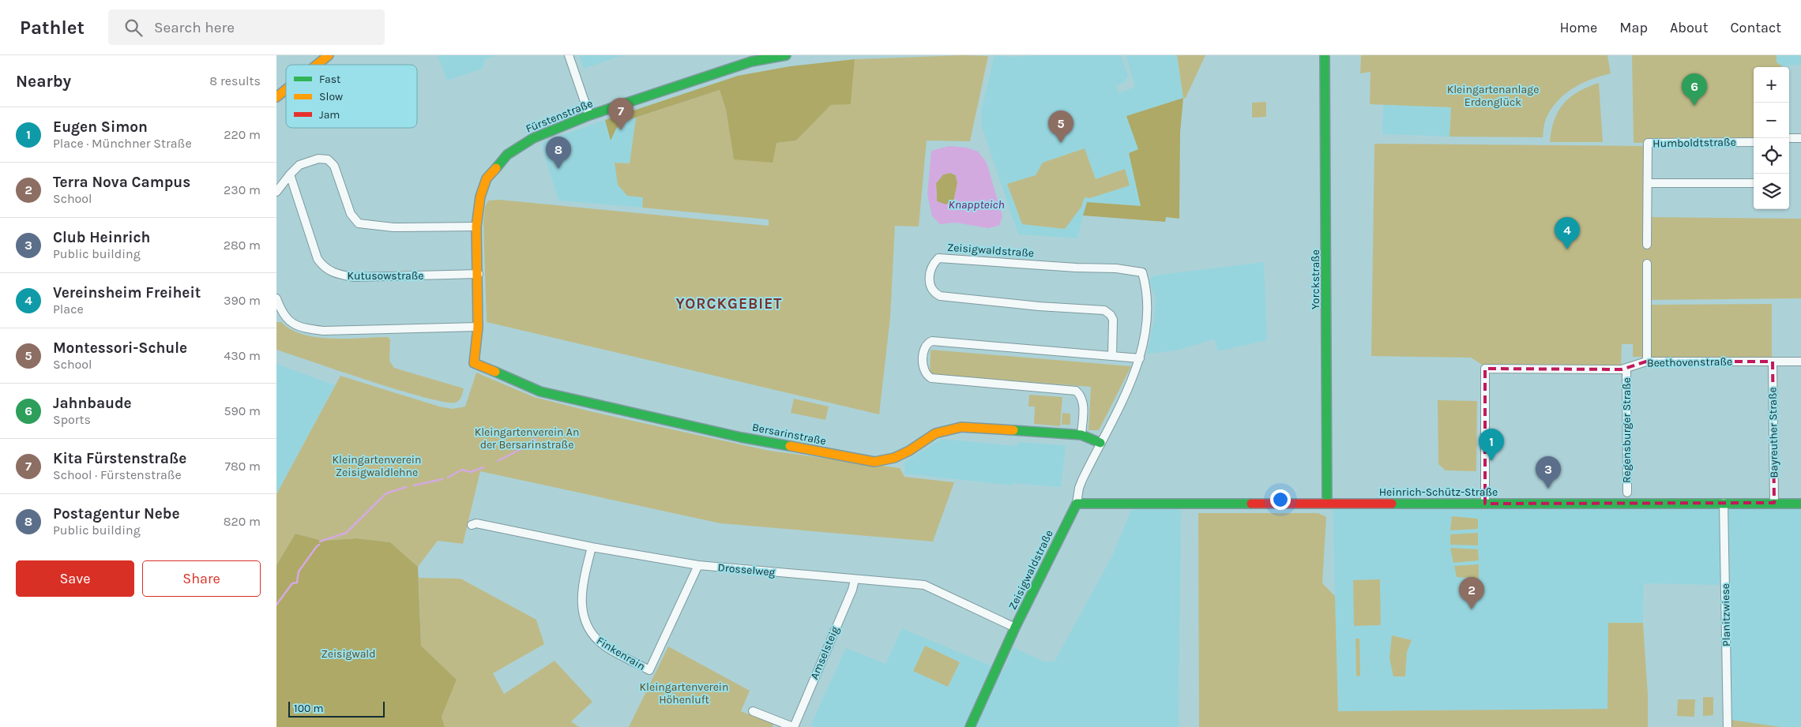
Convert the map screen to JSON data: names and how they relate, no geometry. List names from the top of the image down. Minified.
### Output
{"streets":{"street":["Fürstenstraße","Humboldtstraße","Zeisigwaldstraße","Kutusowstraße","Yorckstraße","Beethovenstraße","Regensburger Straße","Bayreuther Straße","Bersarinstraße","Heinrich-Schütz-Straße","Drosselweg","Planitzwiese","Amselsteig","Finkenrain"]},"crossings":[["Fürstenstraße","Kutusowstraße"],["Fürstenstraße","Bersarinstraße"],["Zeisigwaldstraße","Bersarinstraße"],["Zeisigwaldstraße","Heinrich-Schütz-Straße"],["Zeisigwaldstraße","Drosselweg"],["Yorckstraße","Heinrich-Schütz-Straße"],["Beethovenstraße","Regensburger Straße"],["Beethovenstraße","Bayreuther Straße"],["Beethovenstraße","Heinrich-Schütz-Straße"],["Bayreuther Straße","Heinrich-Schütz-Straße"],["Heinrich-Schütz-Straße","Planitzwiese"],["Drosselweg","Amselsteig"],["Drosselweg","Finkenrain"]],"districts":["YORCKGEBIET"],"water":["Knappteich"],"parks":["Kleingartenanlage Erdenglück","Kleingartenverein An der Bersarinstraße","Kleingartenverein Zeisigwaldlehne","Zeisigwald","Kleingartenverein Höhenluft"],"legend":["Fast","Slow","Jam"],"scale_bar":"100 m","page":{"header":"Pathlet","search":"Search here","nav":["Home","Map","About","Contact"],"heading":["Nearby","8 results"],"map_buttons":["+","−"],"pins":["6","7","5","8","4","1","3","2"],"list":[{"mark":"1","name":"Eugen Simon","note":"Place · Münchner Straße","value":"220 m"},{"mark":"2","name":"Terra Nova Campus","note":"School","value":"230 m"},{"mark":"3","name":"Club Heinrich","note":"Public building","value":"280 m"},{"mark":"4","name":"Vereinsheim Freiheit","note":"Place","value":"390 m"},{"mark":"5","name":"Montessori-Schule","note":"School","value":"430 m"},{"mark":"6","name":"Jahnbaude","note":"Sports","value":"590 m"},{"mark":"7","name":"Kita Fürstenstraße","note":"School · Fürstenstraße","value":"780 m"},{"mark":"8","name":"Postagentur Nebe","note":"Public building","value":"820 m"}],"buttons":["Save","Share"],"scale":"100 m"}}
